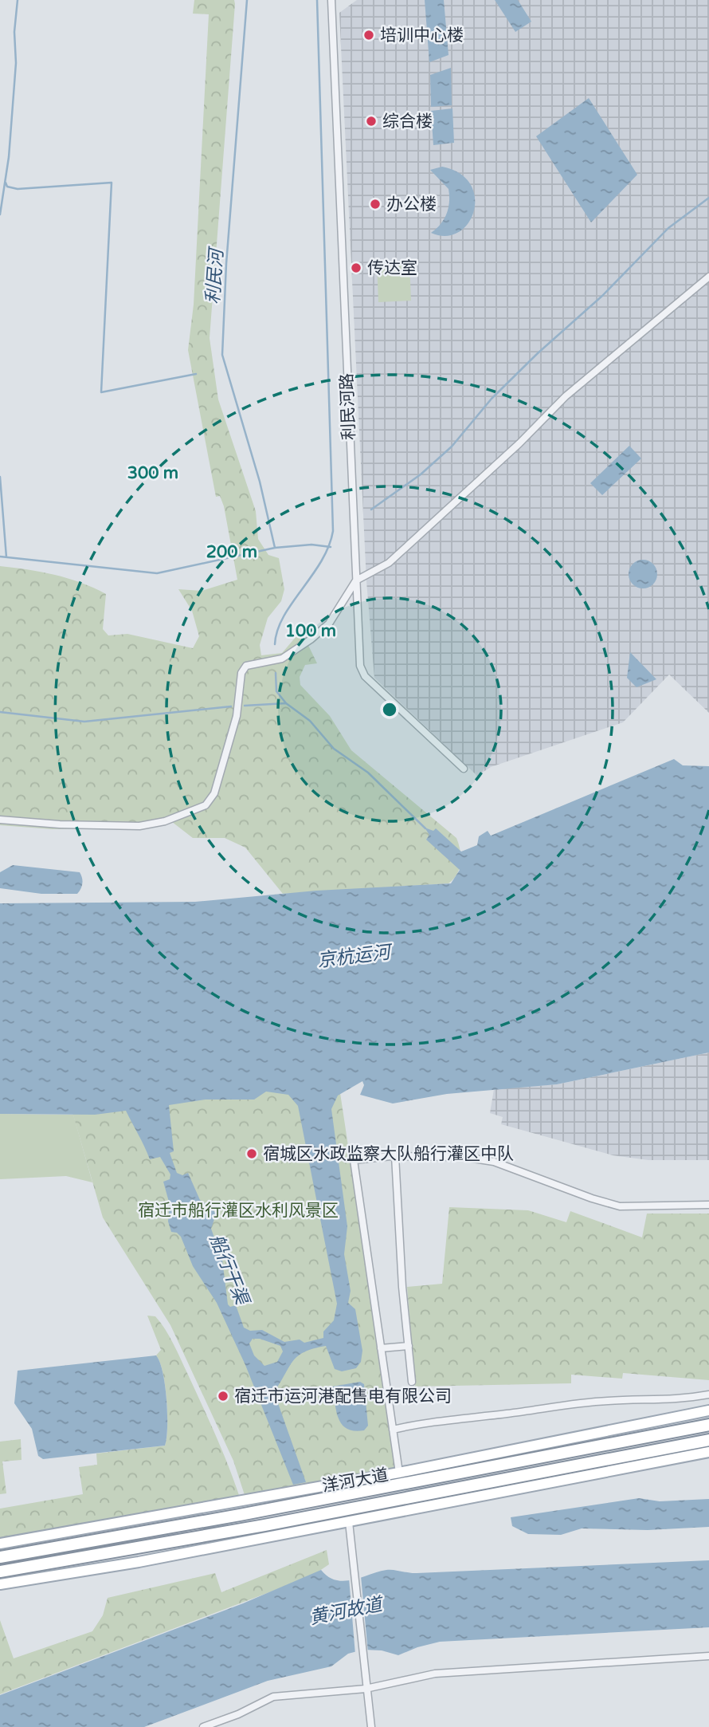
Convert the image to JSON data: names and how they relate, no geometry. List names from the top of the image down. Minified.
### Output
{"streets":{"highway":["洋河大道"],"street":["利民河路"]},"water":["利民河","京杭运河","船行干渠","黄河故道"],"parks":["宿迁市船行灌区水利风景区"],"places":["培训中心楼","综合楼","办公楼","传达室","宿城区水政监察大队船行灌区中队","宿迁市运河港配售电有限公司"],"rings":["300 m","200 m","100 m"]}
